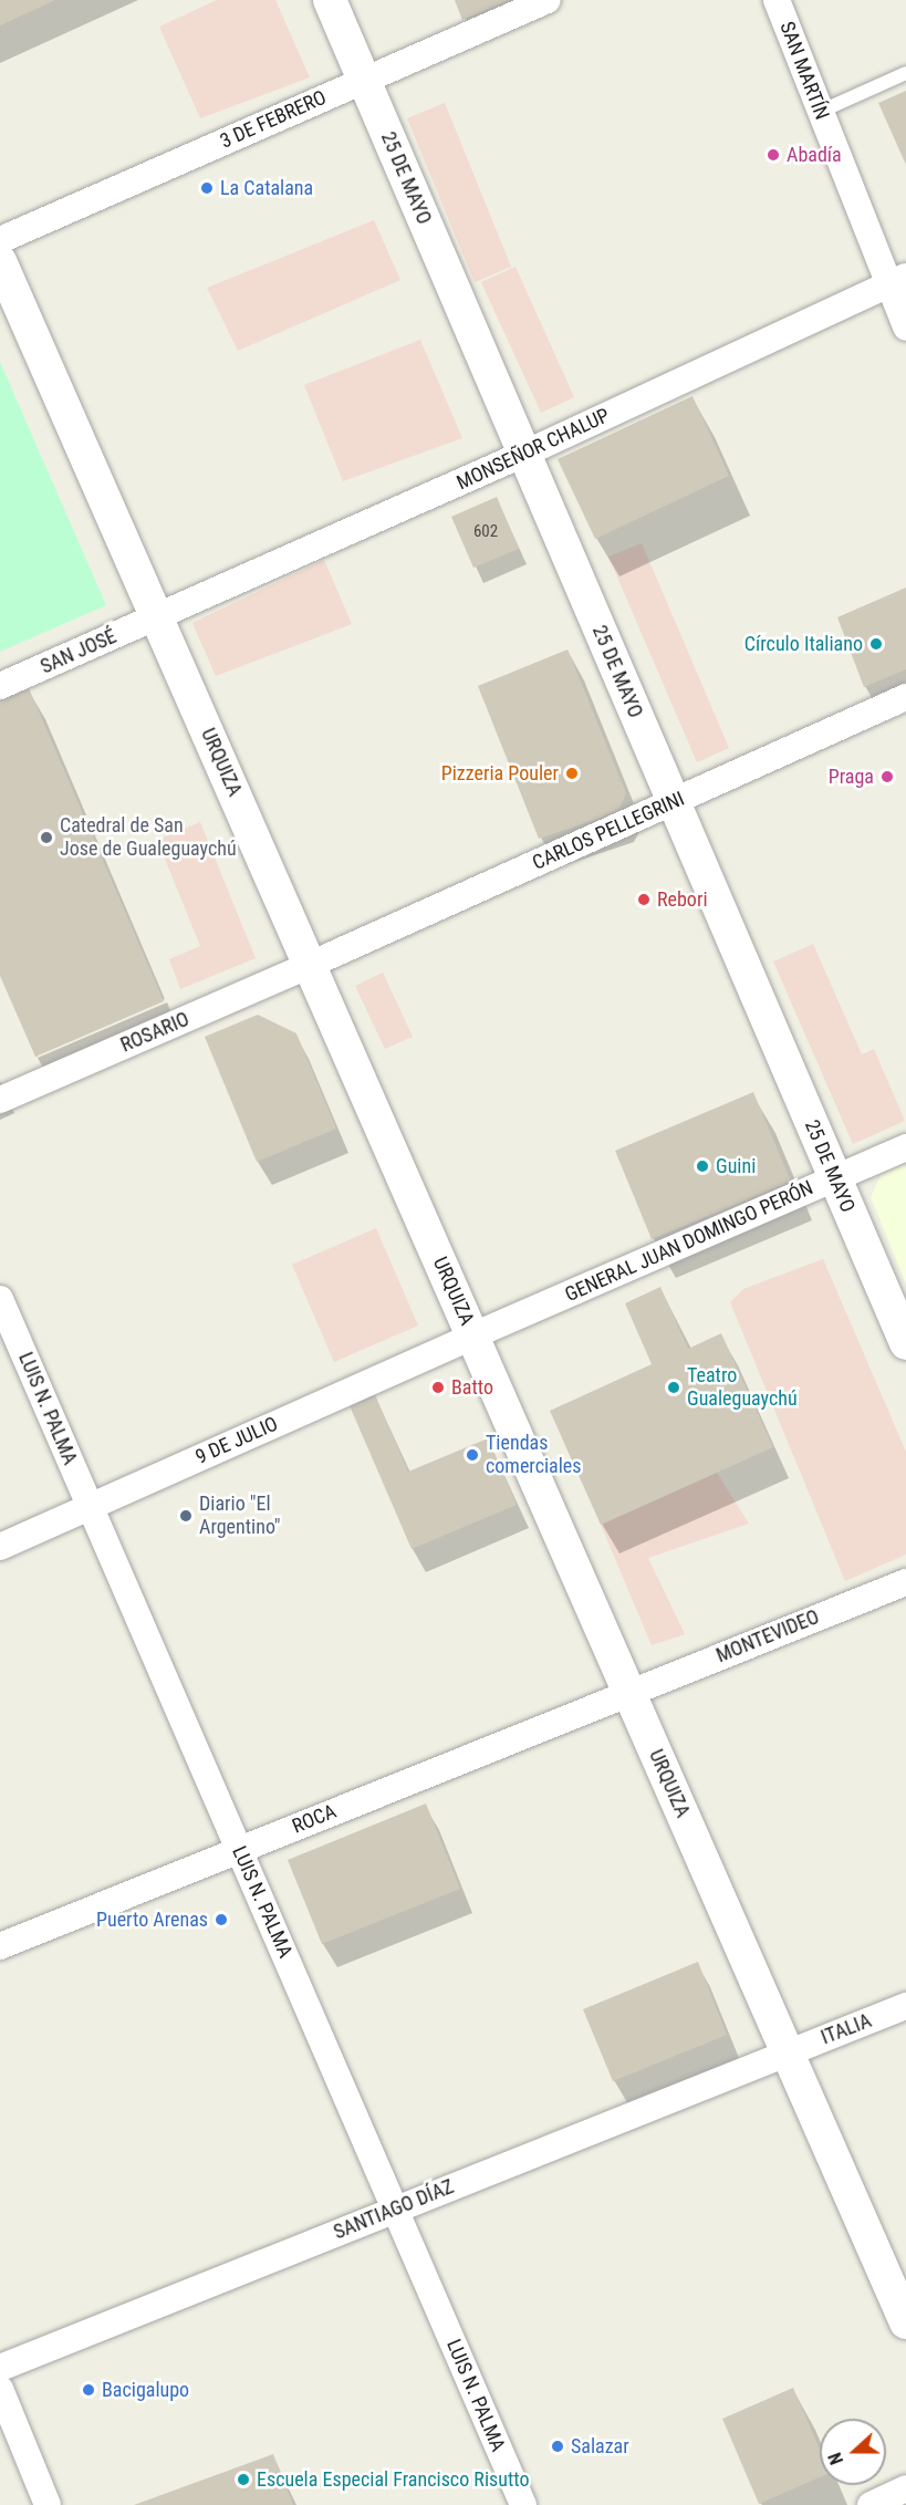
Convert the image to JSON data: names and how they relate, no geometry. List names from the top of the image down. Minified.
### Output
{"streets":{"street":["SAN MARTÍN","3 DE FEBRERO","25 DE MAYO","MONSEÑOR CHALUP","SAN JOSÉ","URQUIZA","CARLOS PELLEGRINI","ROSARIO","GENERAL JUAN DOMINGO PERÓN","LUIS N. PALMA","9 DE JULIO","MONTEVIDEO","ROCA","ITALIA","SANTIAGO DÍAZ"]},"crossings":[["SAN MARTÍN","MONSEÑOR CHALUP"],["3 DE FEBRERO","25 DE MAYO"],["25 DE MAYO","MONSEÑOR CHALUP"],["25 DE MAYO","CARLOS PELLEGRINI"],["25 DE MAYO","GENERAL JUAN DOMINGO PERÓN"],["MONSEÑOR CHALUP","SAN JOSÉ"],["MONSEÑOR CHALUP","URQUIZA"],["SAN JOSÉ","URQUIZA"],["URQUIZA","CARLOS PELLEGRINI"],["URQUIZA","ROSARIO"],["URQUIZA","GENERAL JUAN DOMINGO PERÓN"],["URQUIZA","9 DE JULIO"],["URQUIZA","MONTEVIDEO"],["URQUIZA","ROCA"],["URQUIZA","ITALIA"],["URQUIZA","SANTIAGO DÍAZ"],["CARLOS PELLEGRINI","ROSARIO"],["GENERAL JUAN DOMINGO PERÓN","9 DE JULIO"],["LUIS N. PALMA","9 DE JULIO"],["LUIS N. PALMA","ROCA"],["LUIS N. PALMA","SANTIAGO DÍAZ"],["MONTEVIDEO","ROCA"],["ITALIA","SANTIAGO DÍAZ"]],"places":["Abadía","La Catalana","Círculo Italiano","Pizzeria Pouler","Praga","Catedral de San Jose de Gualeguaychú","Rebori","Guini","Batto","Teatro Gualeguaychú","Tiendas comerciales","Diario \"El Argentino\"","Puerto Arenas","Bacigalupo","Salazar","Escuela Especial Francisco Risutto"],"house_numbers":["602"],"north":"left"}
